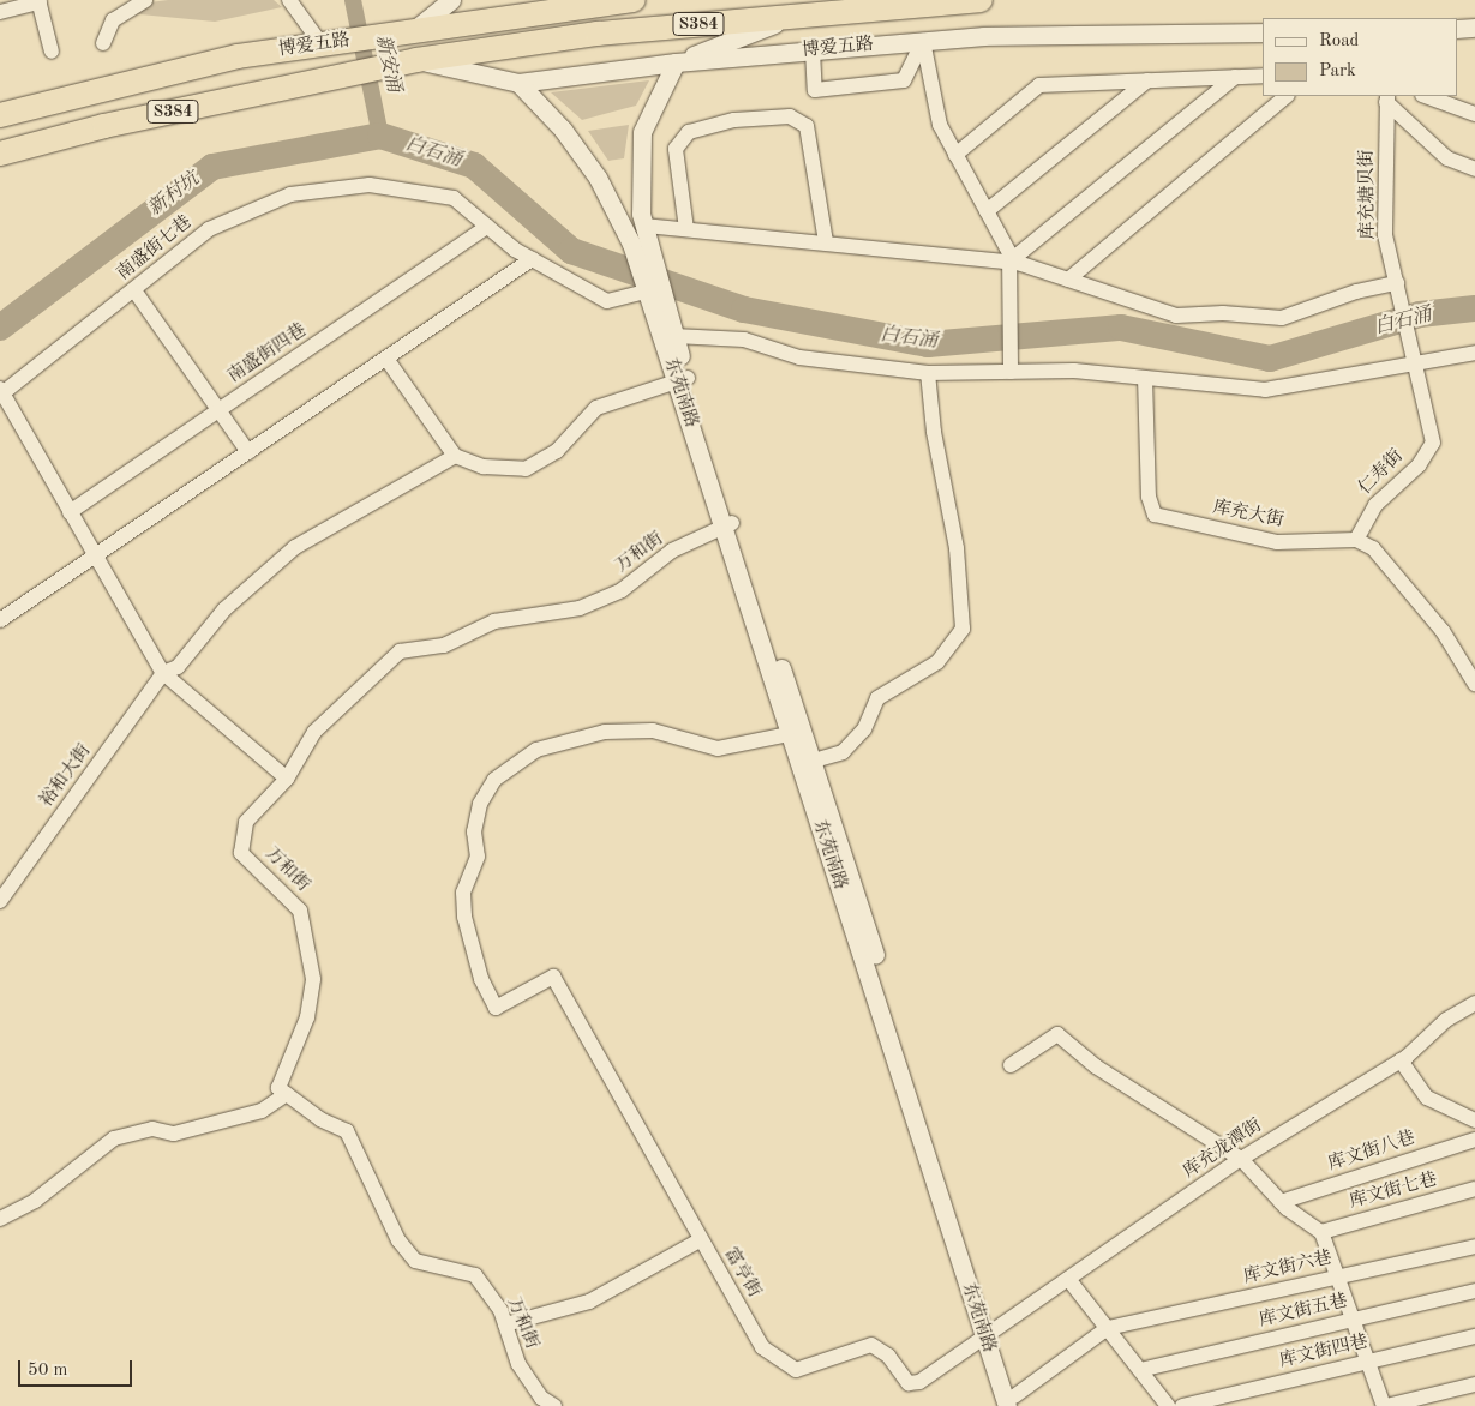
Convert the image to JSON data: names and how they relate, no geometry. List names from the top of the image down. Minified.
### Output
{"streets":{"highway":["S384","博爱五路"],"street":["库充塘贝街","南盛街七巷","南盛街四巷","东苑南路","仁寿街","库充大街","万和街","裕和大街","库充龙潭街","库文街八巷","库文街七巷","库文街六巷","富亨街","库文街五巷","库文街四巷"]},"crossings":[["库充塘贝街","仁寿街"],["南盛街七巷","南盛街四巷"],["南盛街七巷","东苑南路"],["东苑南路","万和街"],["东苑南路","库充龙潭街"],["东苑南路","富亨街"],["仁寿街","库充大街"],["库充龙潭街","富亨街"]],"water":["新安涌","白石涌","新村坑"],"legend":["Road","Park"],"scale_bar":"50 m"}
